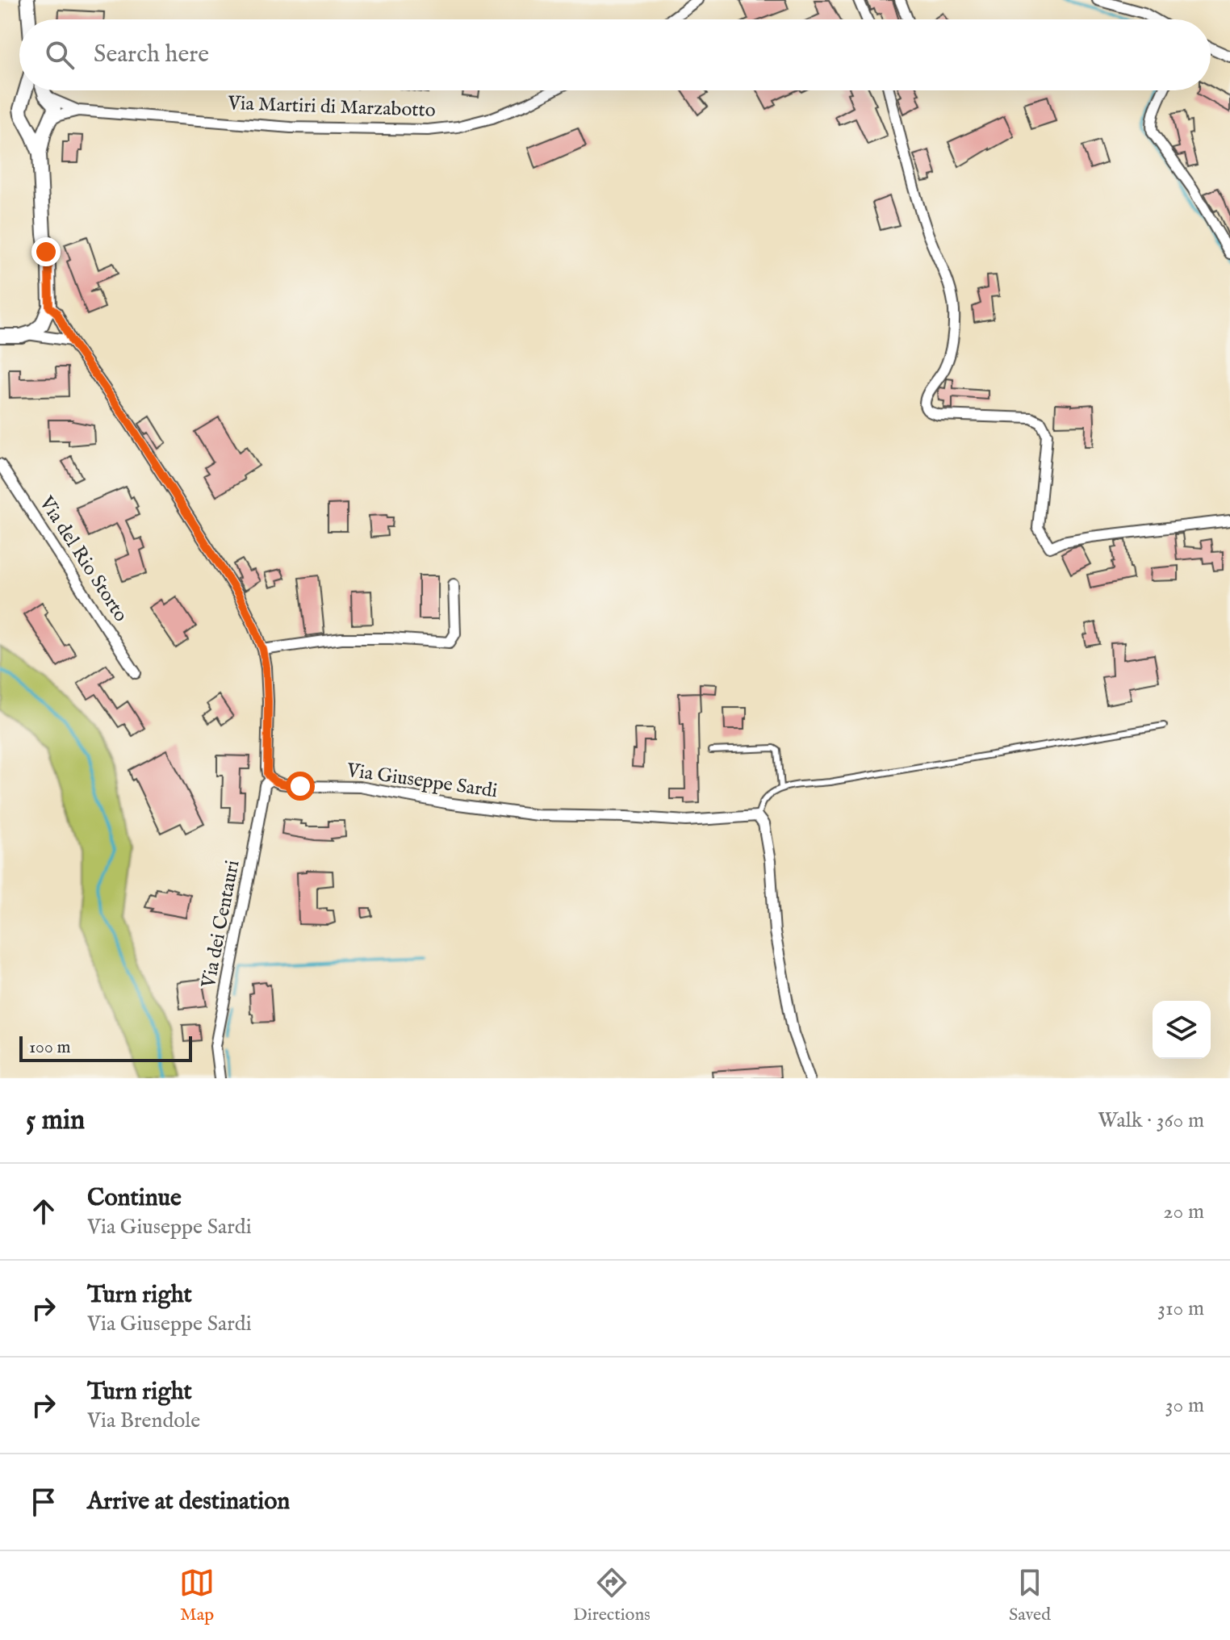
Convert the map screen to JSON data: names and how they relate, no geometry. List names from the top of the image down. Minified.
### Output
{"streets":{"street":["Via Martiri di Marzabotto","Via del Rio Storto","Via Giuseppe Sardi","Via dei Centauri"]},"crossings":[["Via Giuseppe Sardi","Via dei Centauri"]],"scale_bar":"100 m","page":{"search":"Search here","scale":"100 m","heading":["5 min","Walk · 360 m"],"list":[["Continue","Via Giuseppe Sardi","20 m"],["Turn right","Via Giuseppe Sardi","310 m"],["Turn right","Via Brendole","30 m"],"Arrive at destination"],"nav":["Map","Directions","Saved"]}}
